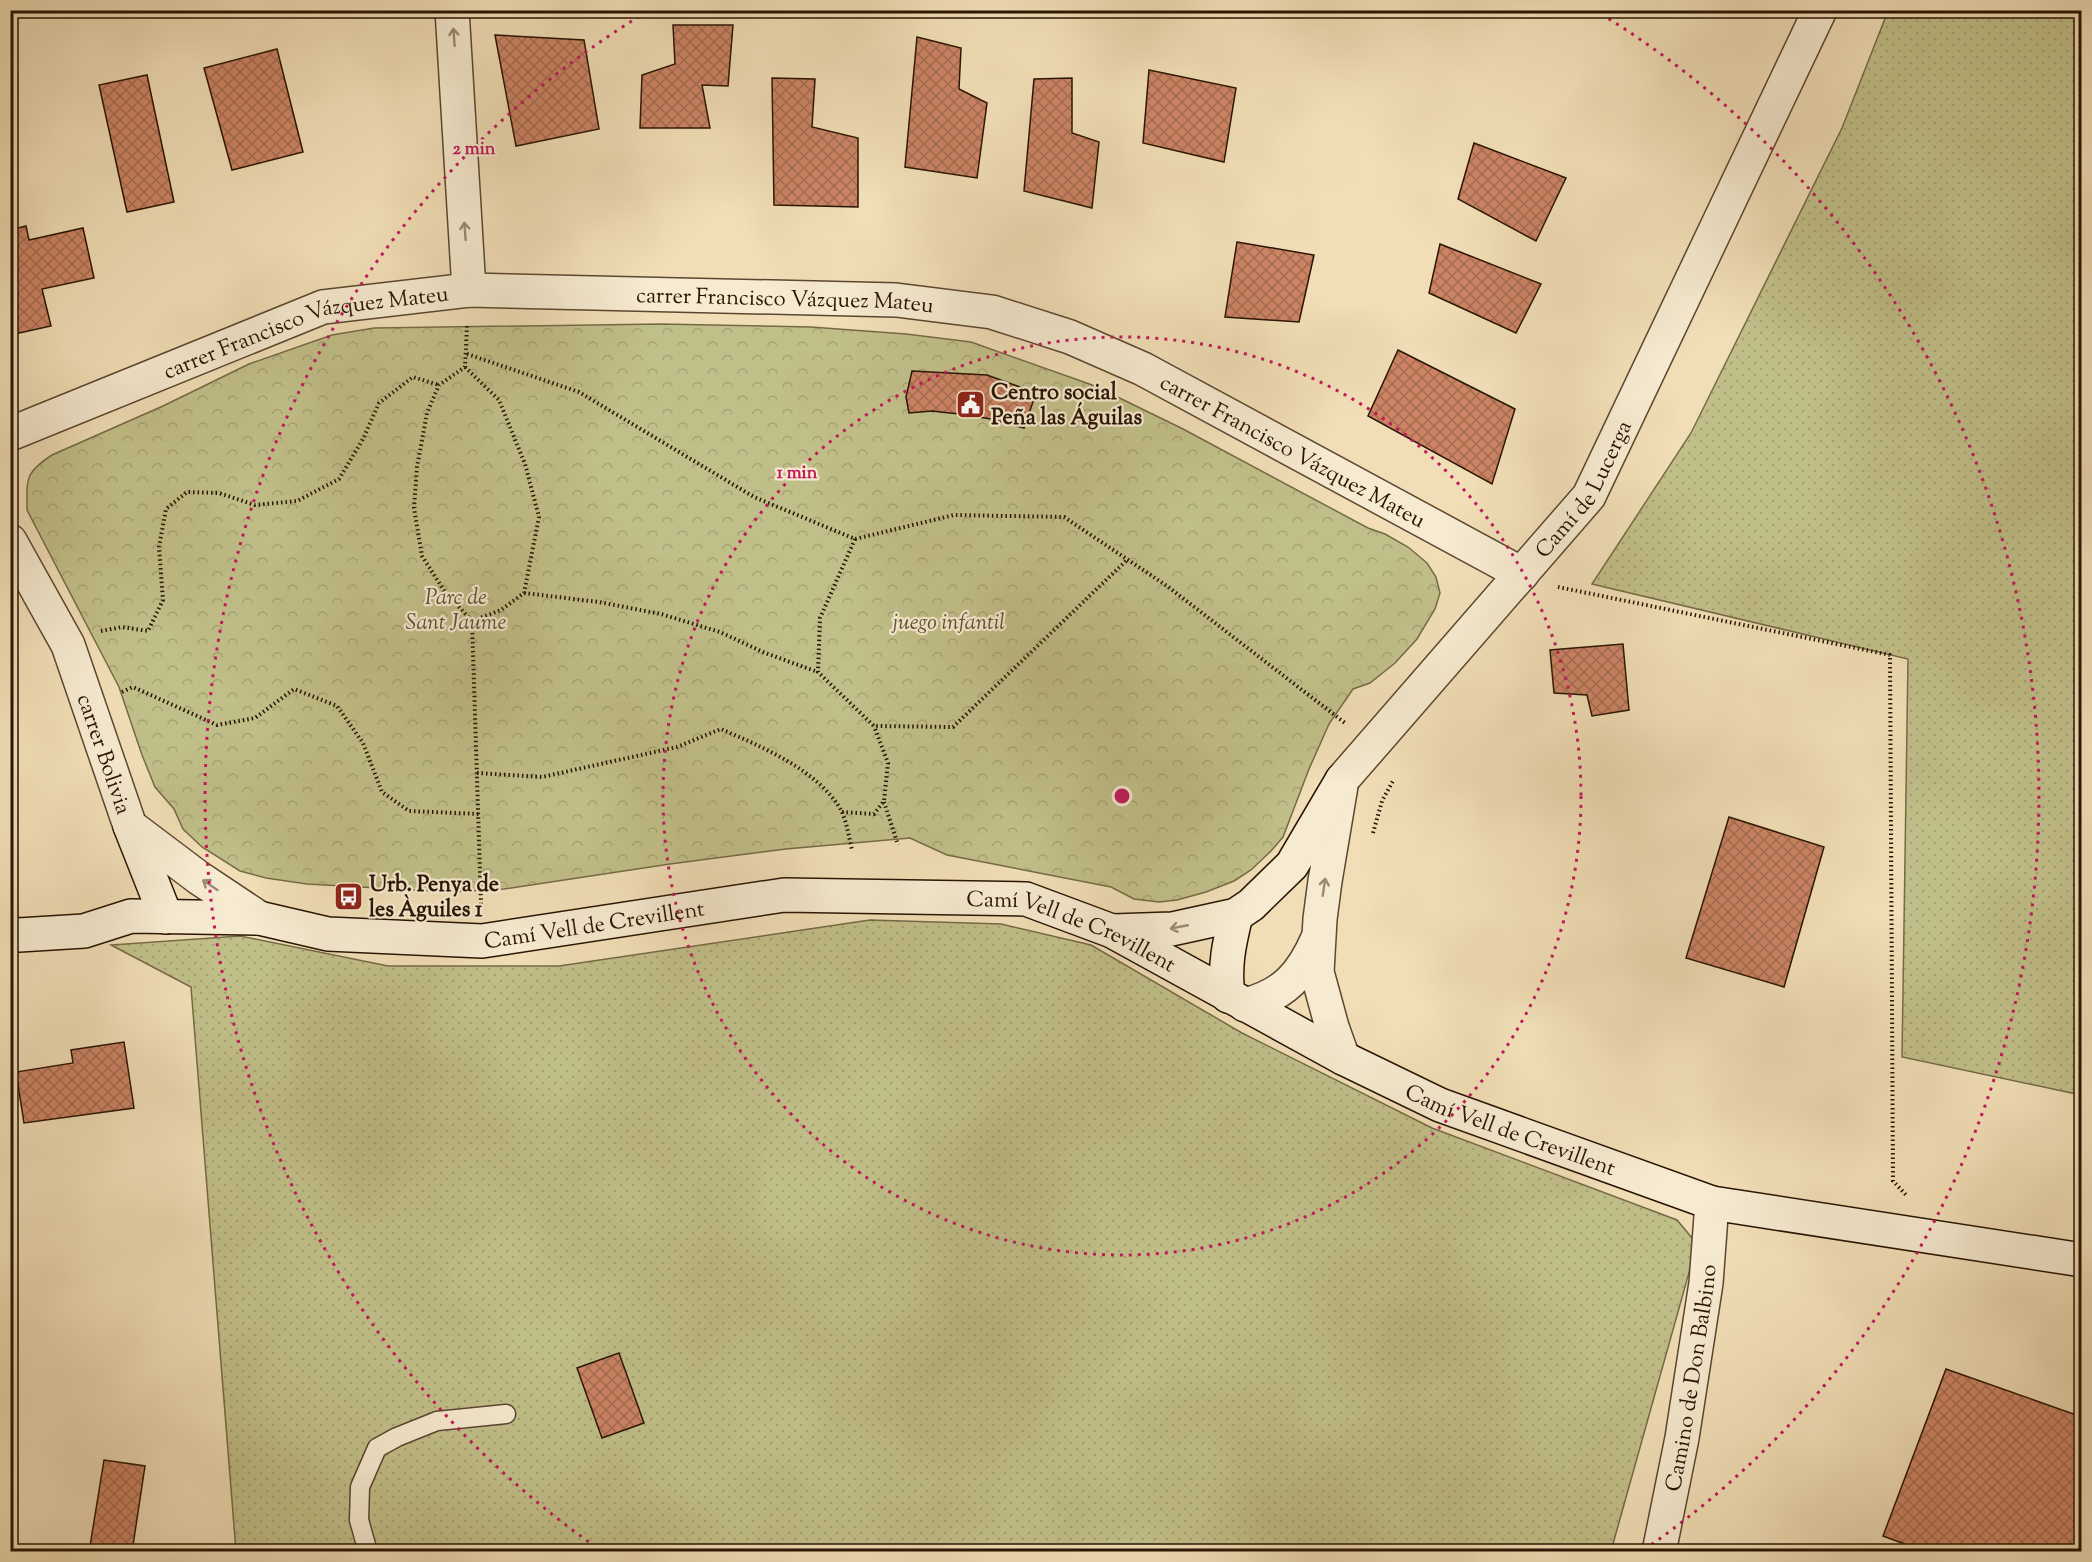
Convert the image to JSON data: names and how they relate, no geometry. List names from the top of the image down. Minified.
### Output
{"streets":{"street":["carrer Francisco Vázquez Mateu","Camí de Lucerga","carrer Bolivia","Camí Vell de Crevillent","Camino de Don Balbino"]},"crossings":[["carrer Francisco Vázquez Mateu","Camí de Lucerga"],["carrer Bolivia","Camí Vell de Crevillent"],["Camí Vell de Crevillent","Camino de Don Balbino"]],"parks":["Parc de Sant Jaume","juego infantil"],"places":{"public building":["Centro social Peña las Águilas"],"bus stop":["Urb. Penya de les Àguiles 1"]},"rings":["2 min","1 min"]}
